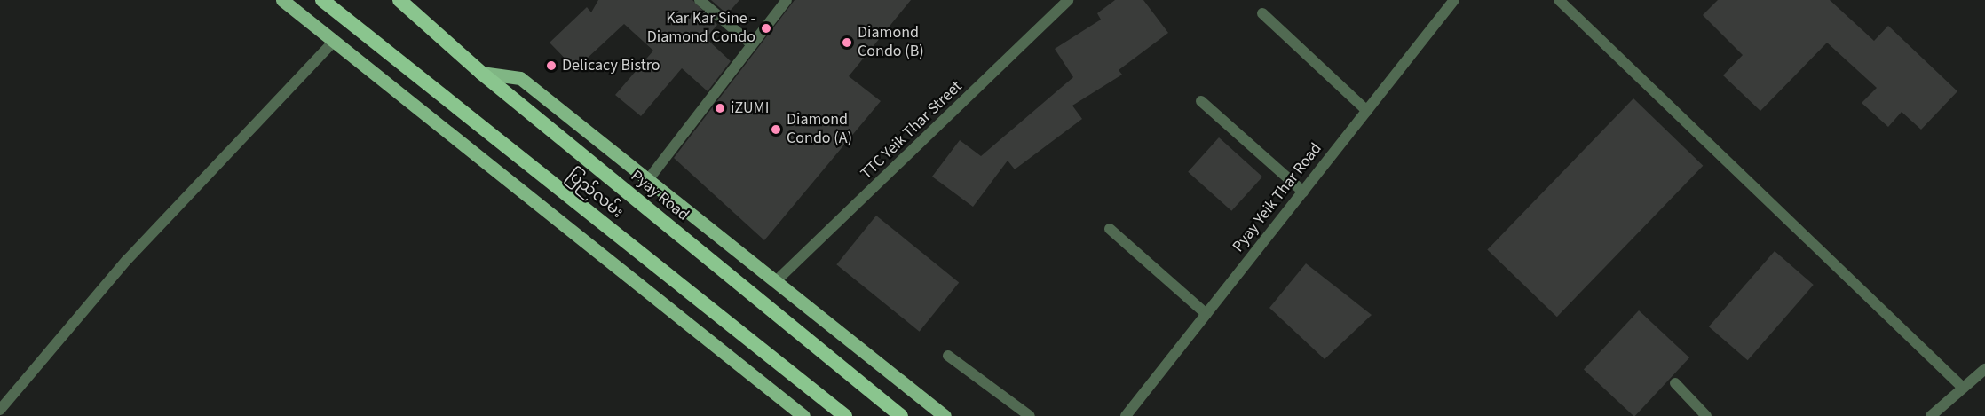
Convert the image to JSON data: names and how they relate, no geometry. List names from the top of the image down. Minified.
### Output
{"streets":{"highway":["ပြည်လမ်း","Pyay Road"],"street":["TTC Yeik Thar Street","Pyay Yeik Thar Road"]},"places":["Kar Kar Sine - Diamond Condo","Diamond Condo (B)","Delicacy Bistro","iZUMI","Diamond Condo (A)"]}
